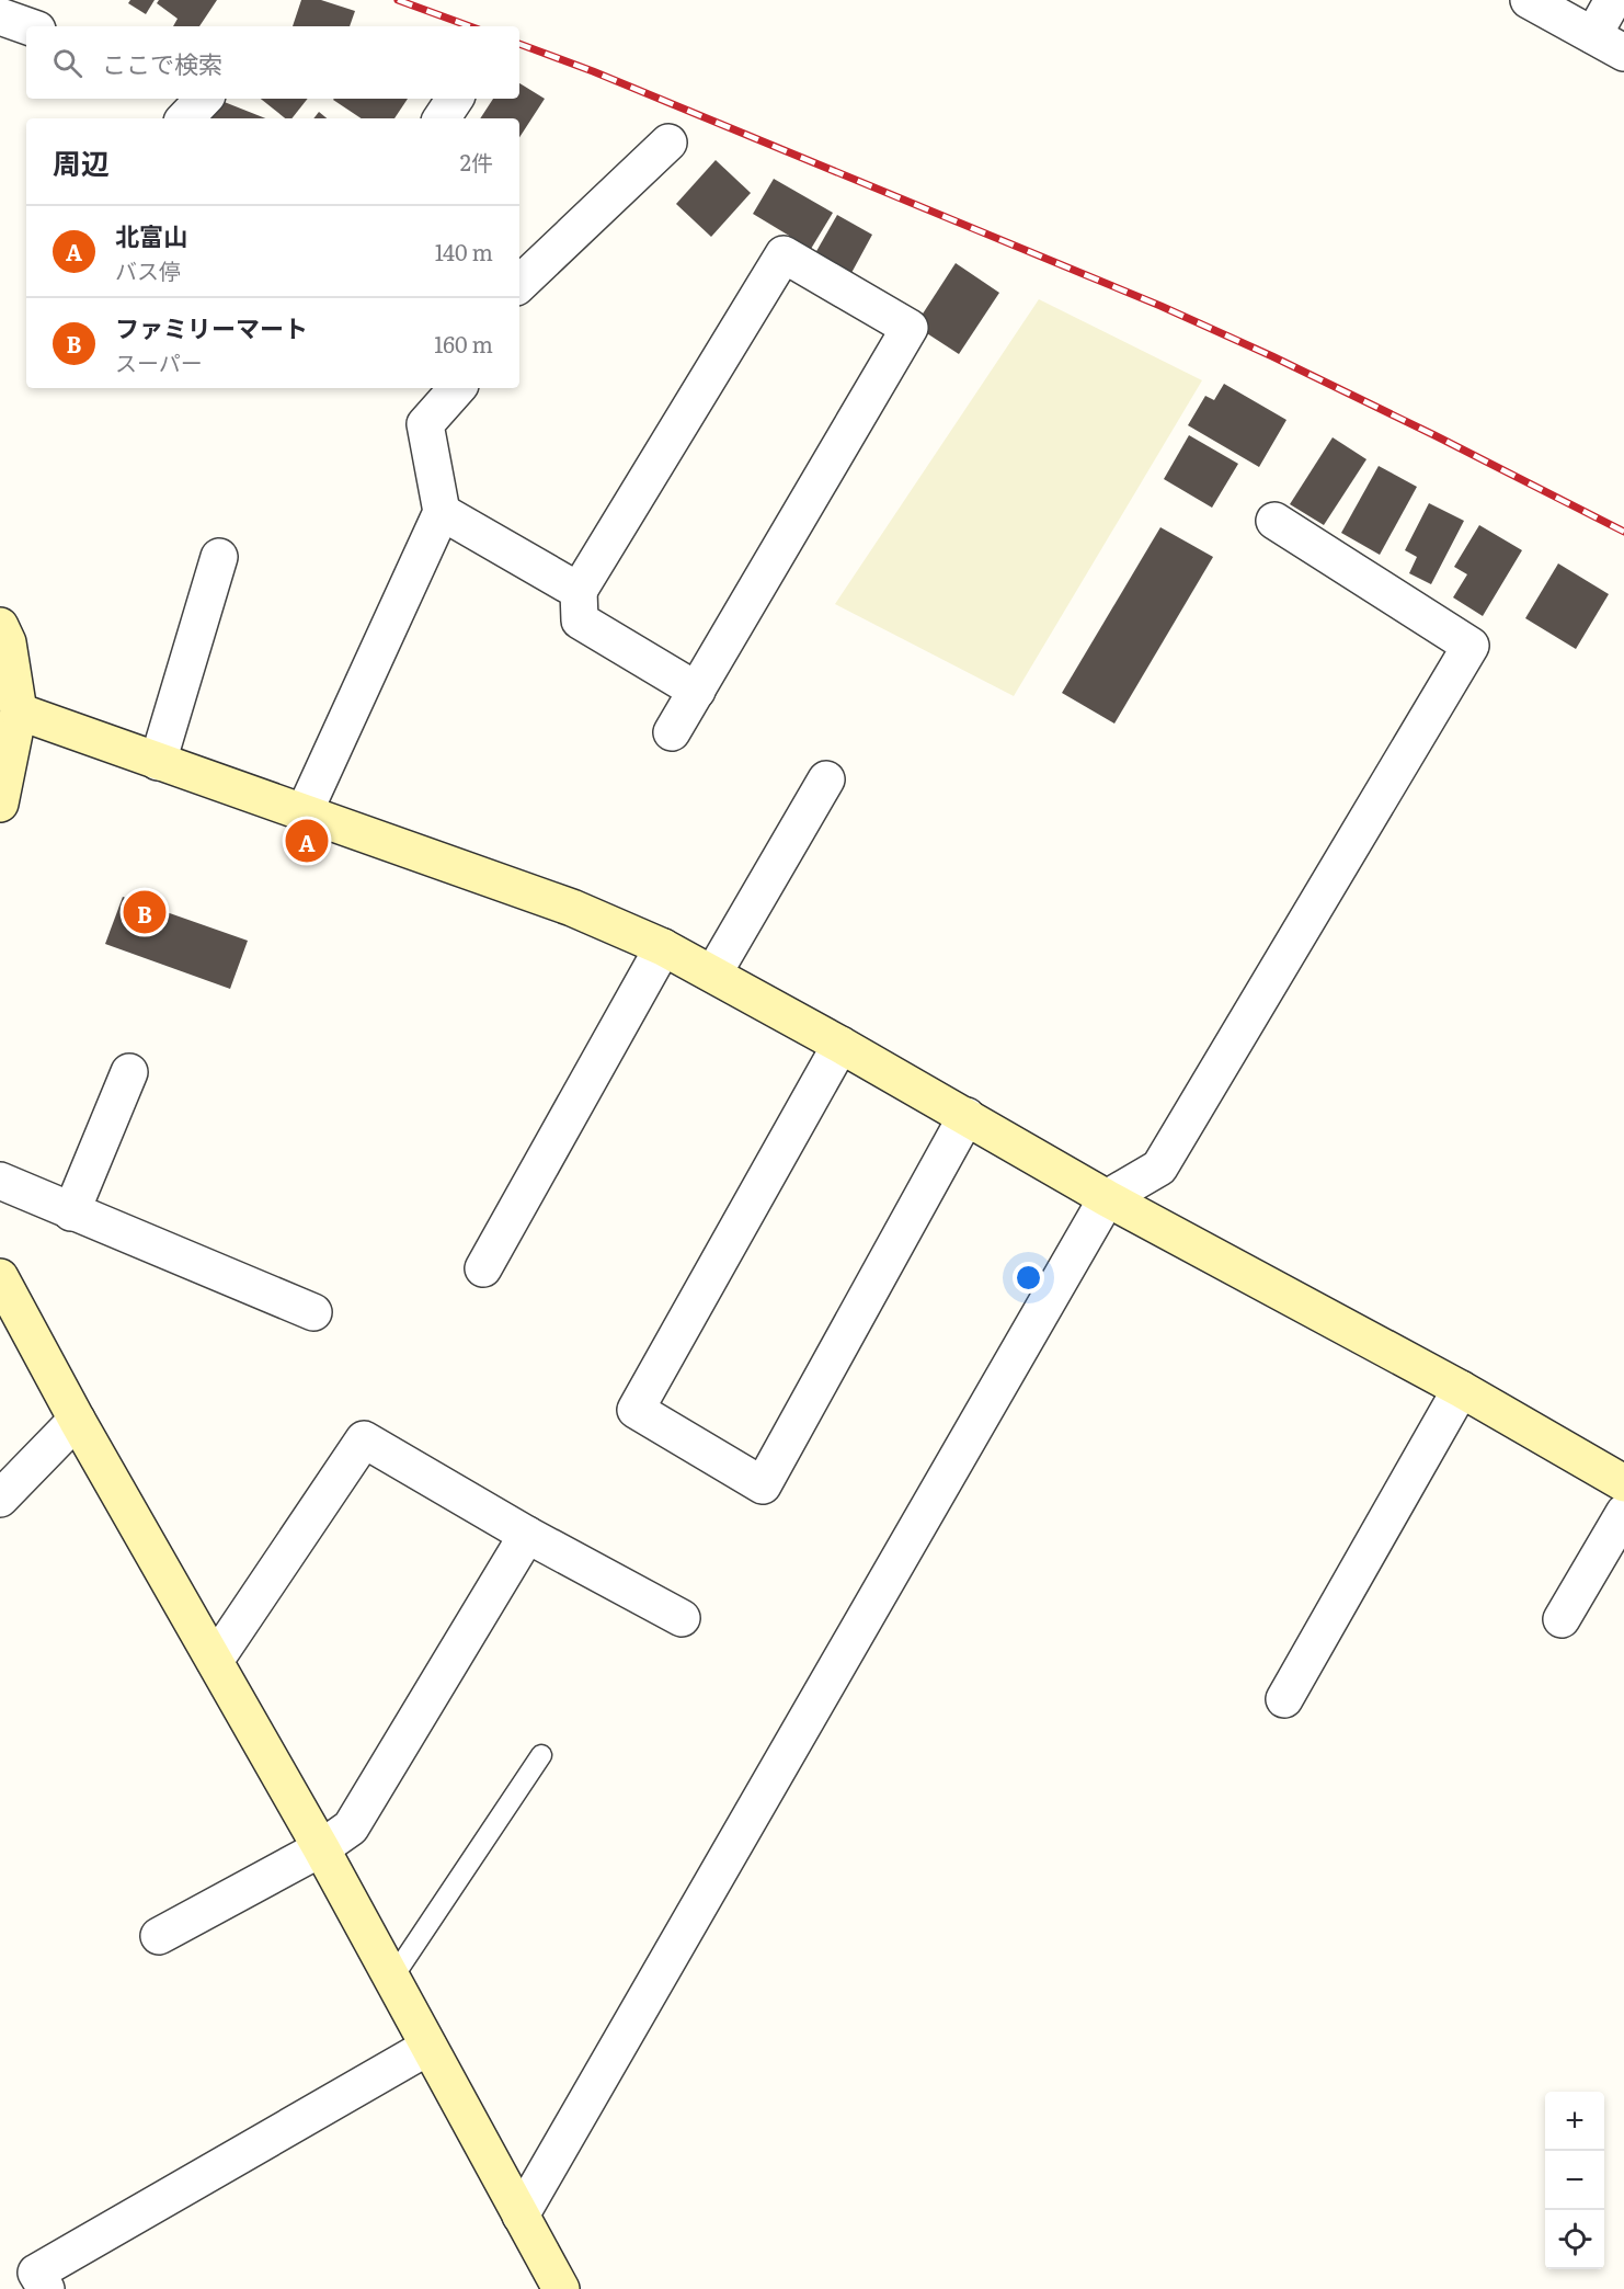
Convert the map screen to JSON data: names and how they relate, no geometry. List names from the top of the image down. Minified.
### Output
{"page":{"search":"ここで検索","heading":["周辺","2件"],"list":[{"mark":"A","name":"北富山","note":"バス停","value":"140 m"},{"mark":"B","name":"ファミリーマート","note":"スーパー","value":"160 m"}],"pins":["A","B"],"map_buttons":["+","−"]}}
